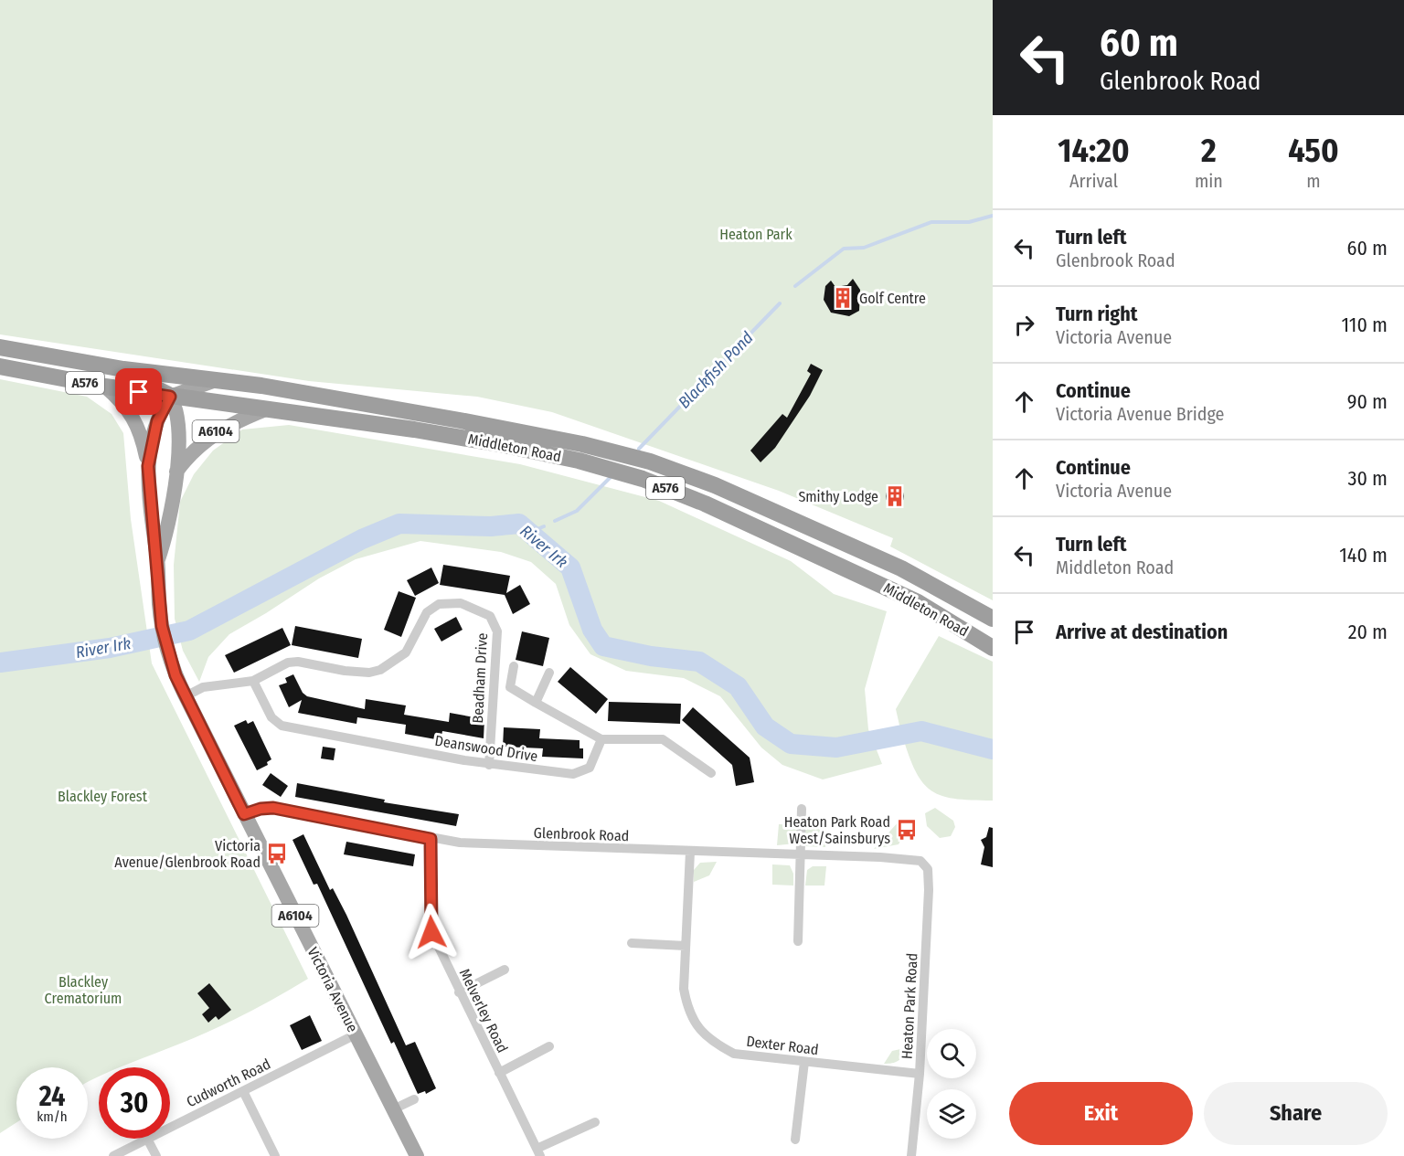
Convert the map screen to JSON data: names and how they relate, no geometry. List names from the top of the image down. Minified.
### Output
{"streets":{"highway":["A576","Middleton Road"],"main road":["A6104","Victoria Avenue"],"street":["Beadham Drive","Deanswood Drive","Glenbrook Road","Heaton Park Road","Melverley Road","Dexter Road","Cudworth Road"]},"crossings":[["A6104","Middleton Road"],["A6104","Victoria Avenue"],["Beadham Drive","Deanswood Drive"],["Beadham Drive","Victoria Avenue"],["Glenbrook Road","Victoria Avenue"],["Glenbrook Road","Heaton Park Road"],["Glenbrook Road","Melverley Road"],["Glenbrook Road","Dexter Road"],["Victoria Avenue","Cudworth Road"],["Heaton Park Road","Dexter Road"]],"water":["Blackfish Pond","River Irk"],"parks":["Heaton Park","Blackley Forest","Blackley Crematorium"],"places":{"building":["Golf Centre","Smithy Lodge"],"bus stop":["Heaton Park Road West/Sainsburys","Victoria Avenue/Glenbrook Road"]},"page":{"turn":["60 m","Glenbrook Road"],"eta":["14:20","Arrival","2","min","450","m"],"list":[{"name":"Turn left","note":"Glenbrook Road","value":"60 m"},{"name":"Turn right","note":"Victoria Avenue","value":"110 m"},{"name":"Continue","note":"Victoria Avenue Bridge","value":"90 m"},{"name":"Continue","note":"Victoria Avenue","value":"30 m"},{"name":"Turn left","note":"Middleton Road","value":"140 m"},{"name":"Arrive at destination","value":"20 m"}],"speed":"24 km/h","limit":"30","buttons":["Exit","Share"]}}
